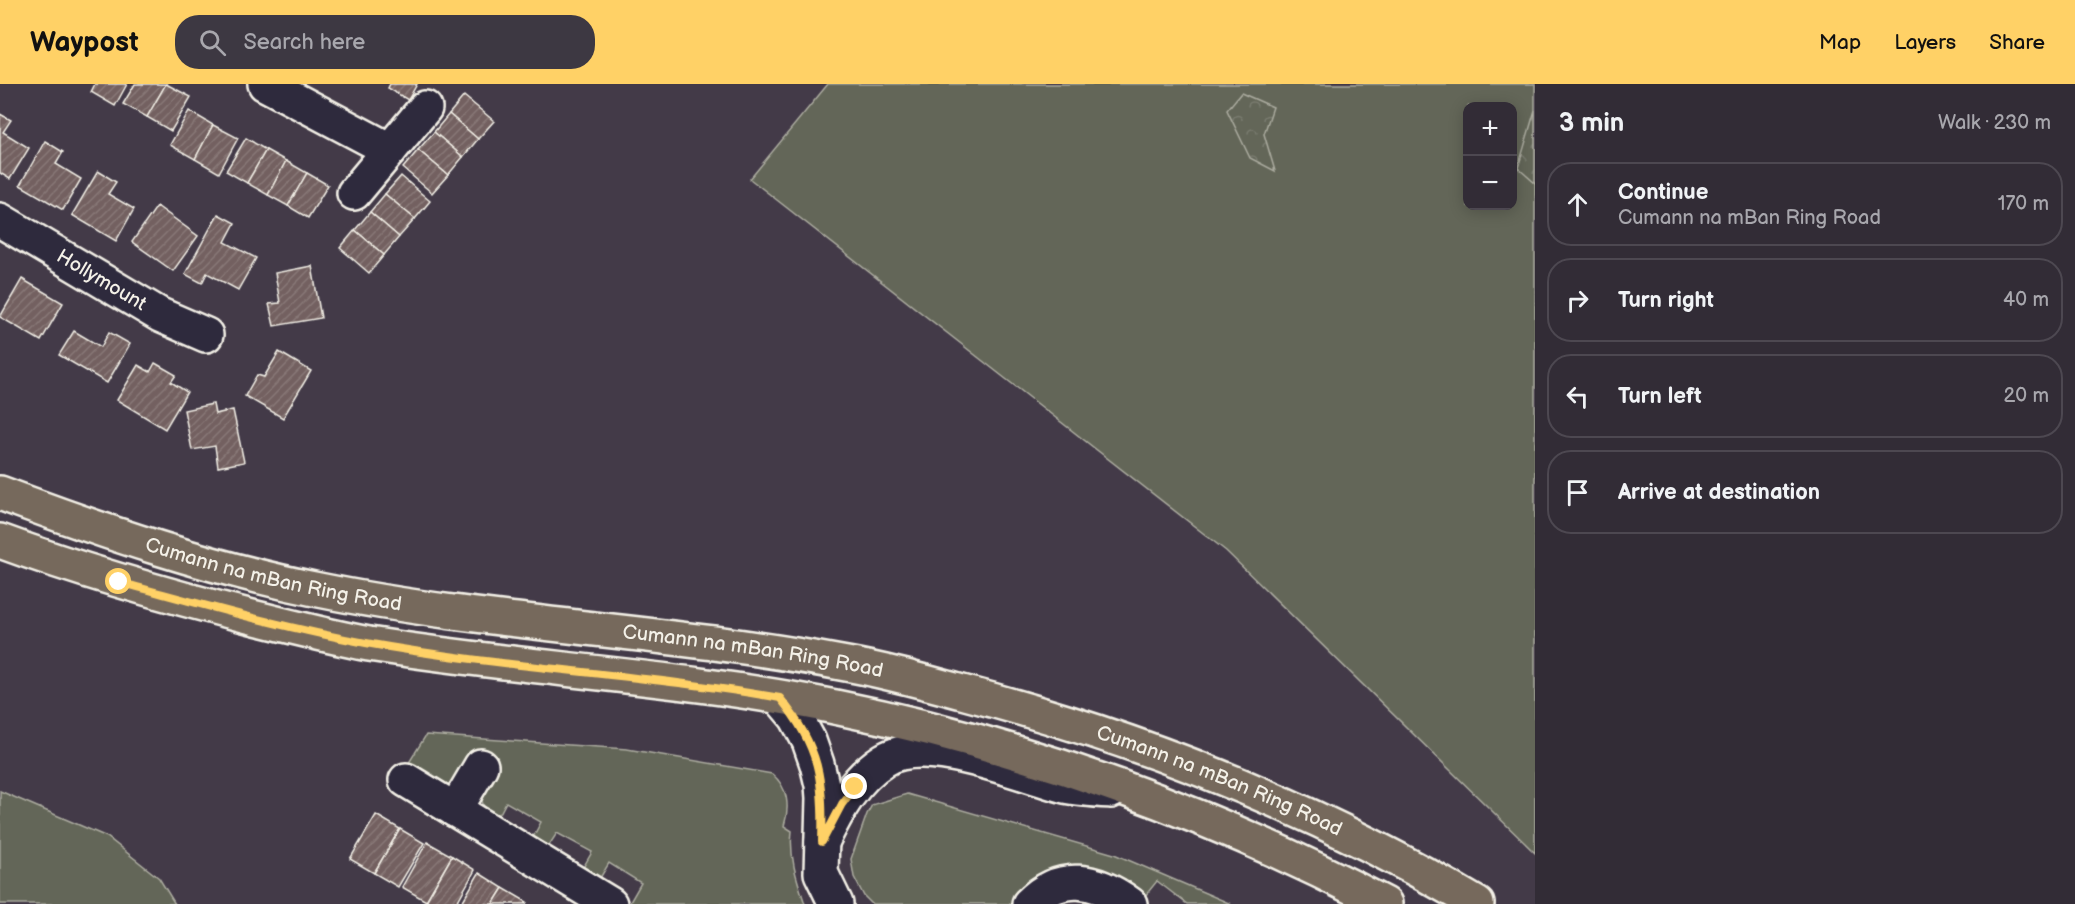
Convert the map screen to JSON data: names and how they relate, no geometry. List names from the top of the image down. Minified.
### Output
{"streets":{"main road":["Cumann na mBan Ring Road"],"street":["Hollymount"]},"page":{"header":"Waypost","search":"Search here","nav":["Map","Layers","Share"],"heading":["3 min","Walk · 230 m"],"map_buttons":["+","−"],"list":[["Continue","Cumann na mBan Ring Road","170 m"],["Turn right","40 m"],["Turn left","20 m"],"Arrive at destination"]}}
